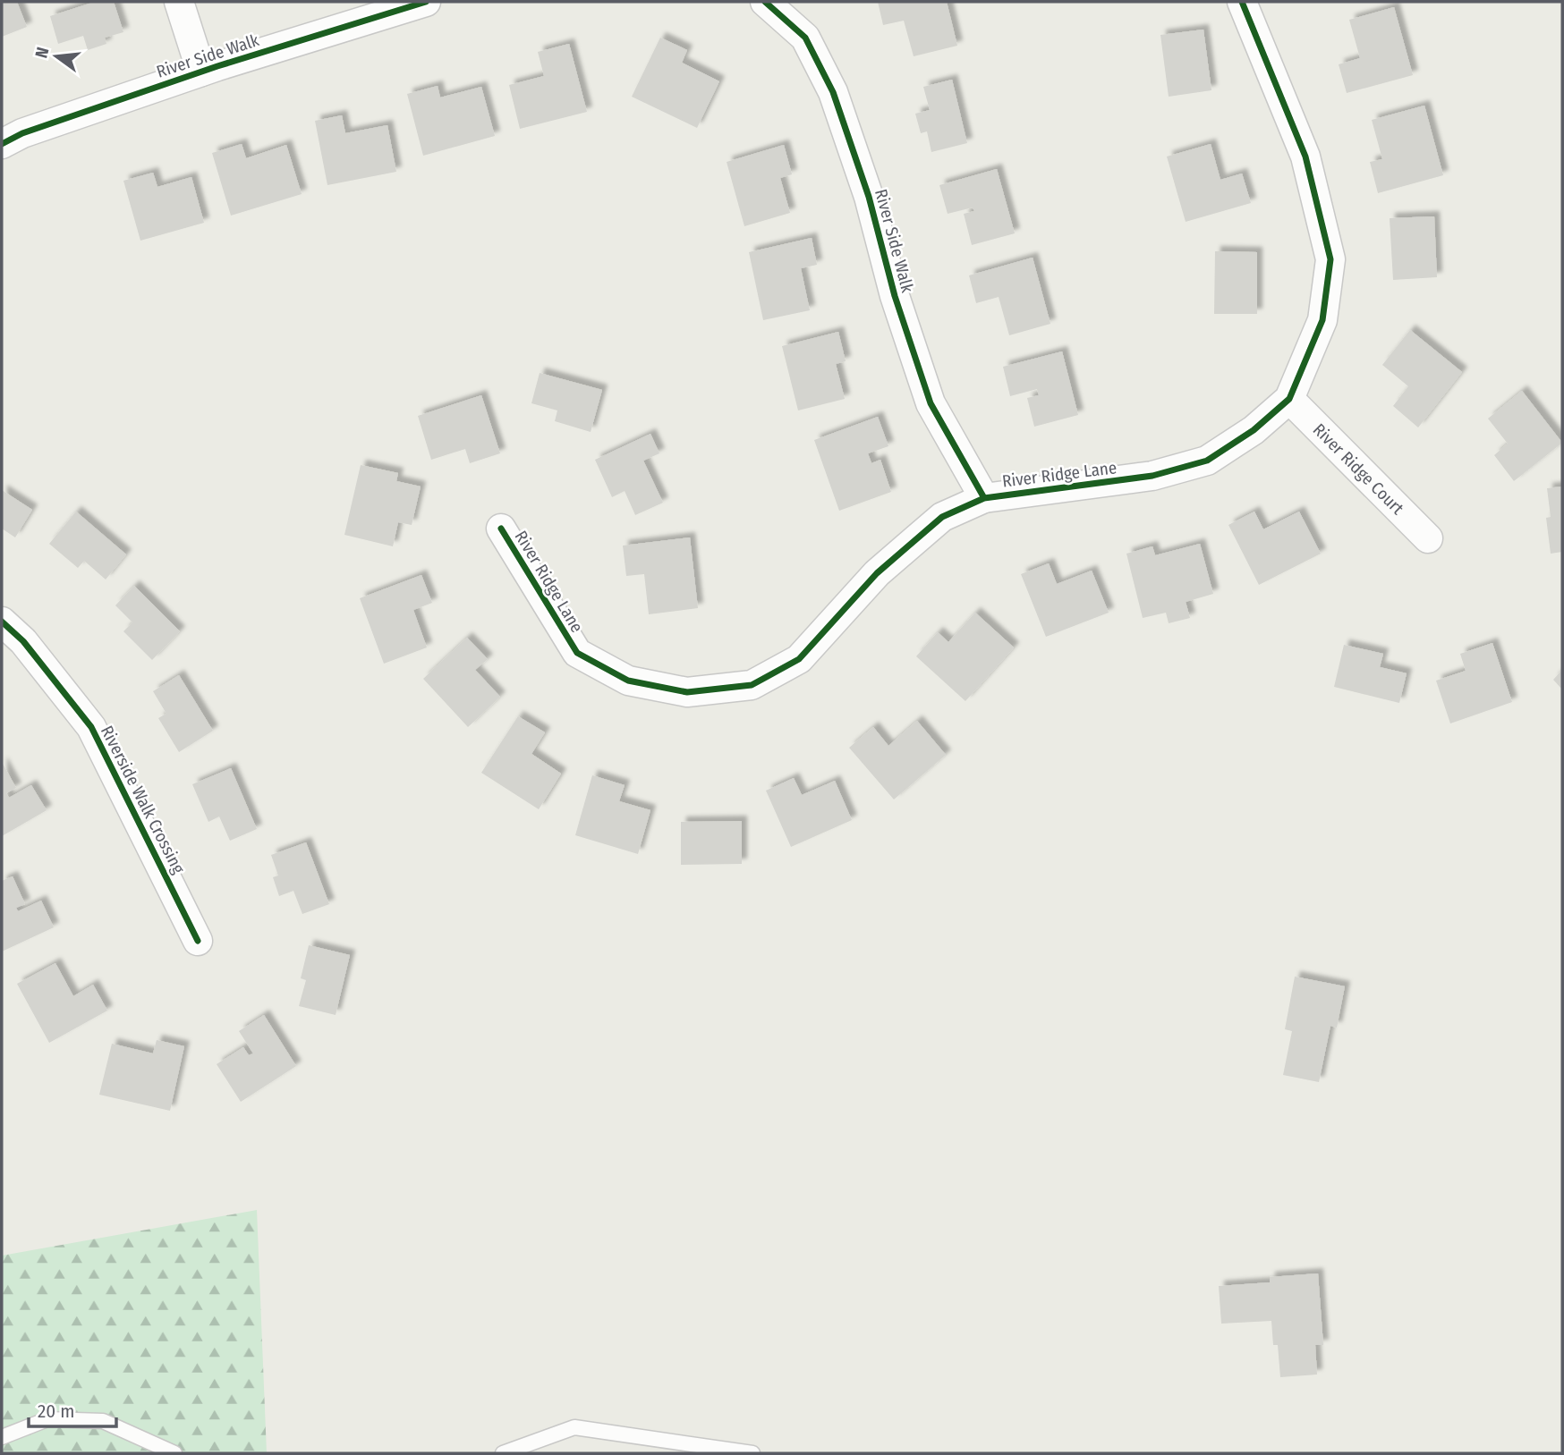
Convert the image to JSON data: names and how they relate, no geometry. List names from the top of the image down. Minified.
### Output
{"streets":{"street":["River Side Walk","River Ridge Court","River Ridge Lane","Riverside Walk Crossing"]},"crossings":[["River Side Walk","River Ridge Lane"],["River Ridge Court","River Ridge Lane"]],"scale_bar":"20 m","north":"left"}
